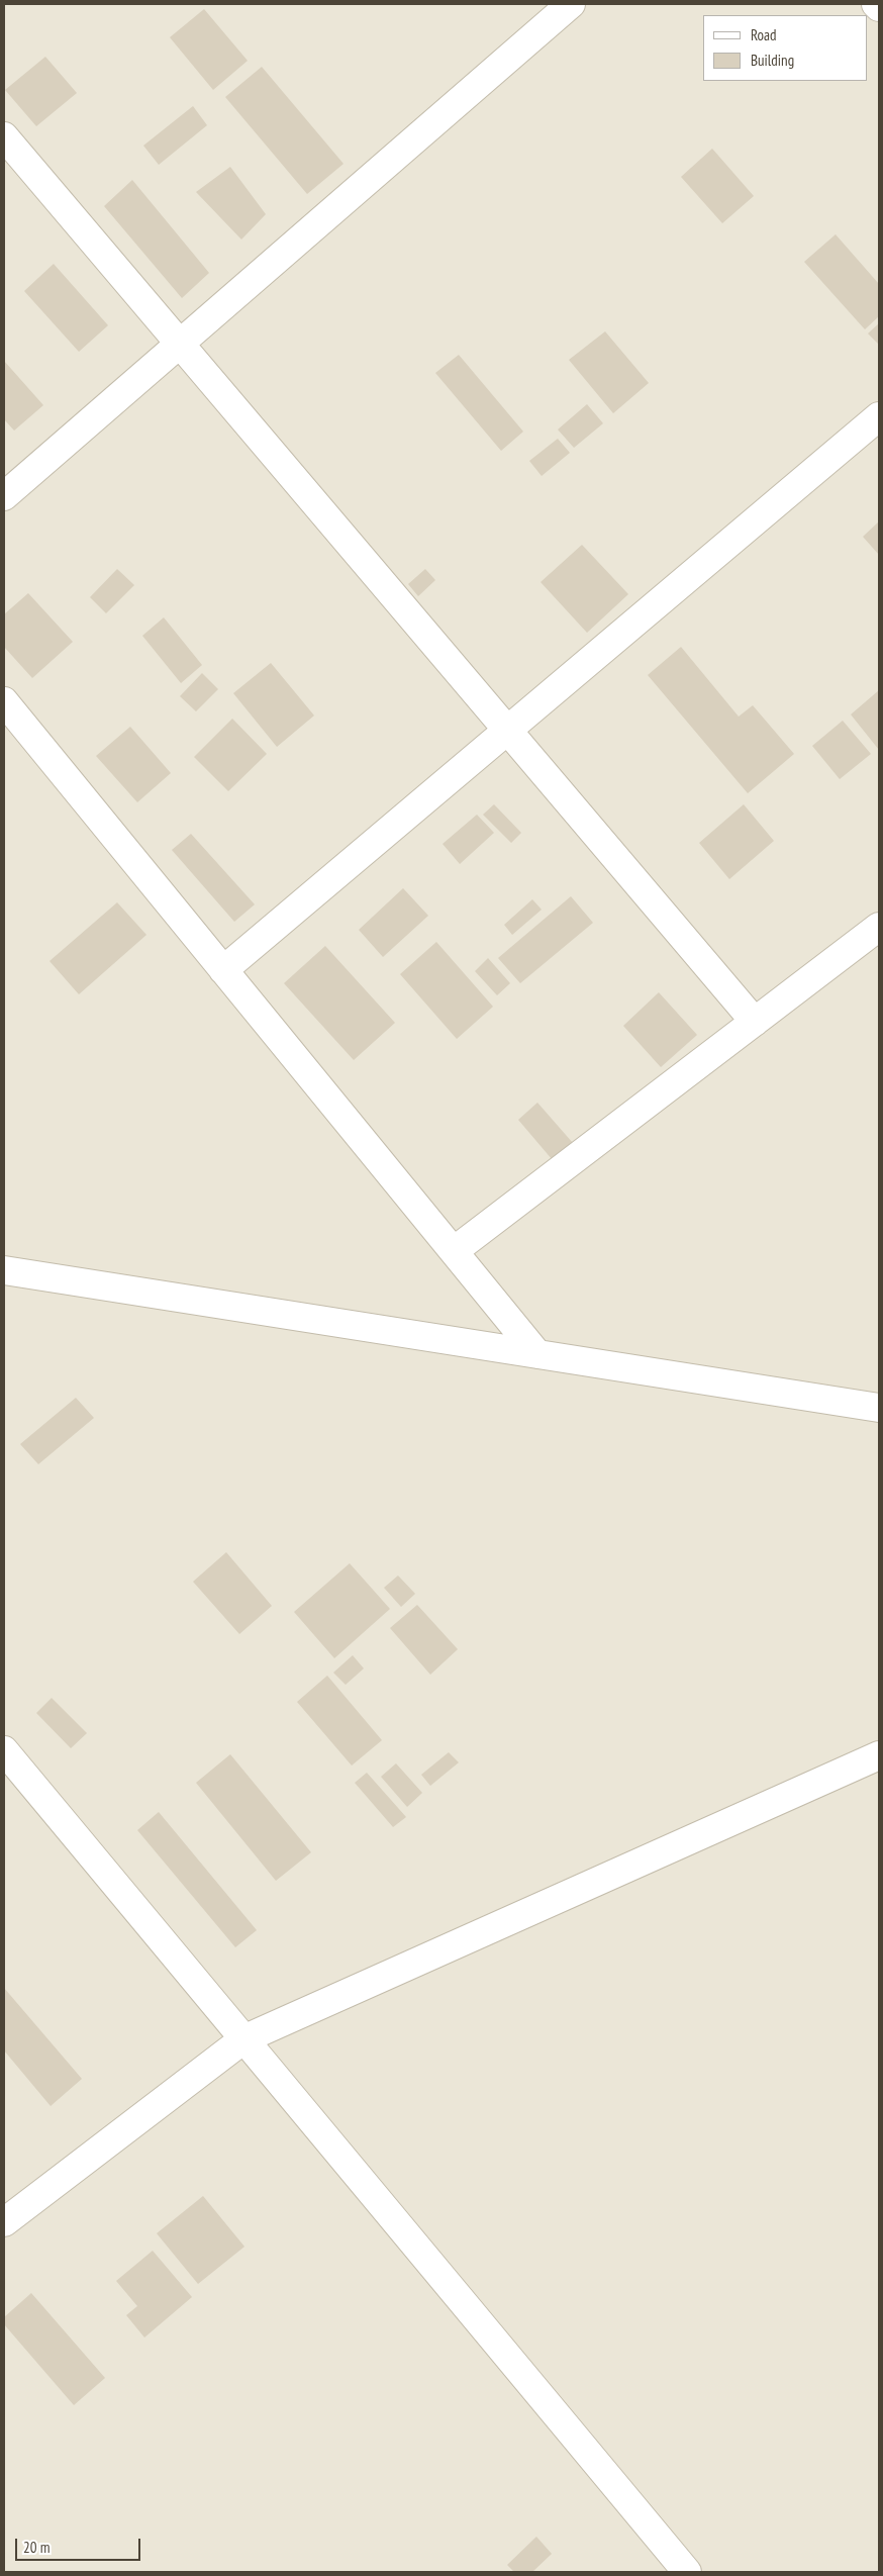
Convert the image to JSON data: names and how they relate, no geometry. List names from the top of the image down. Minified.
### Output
{"legend":["Road","Building"],"scale_bar":"20 m"}
